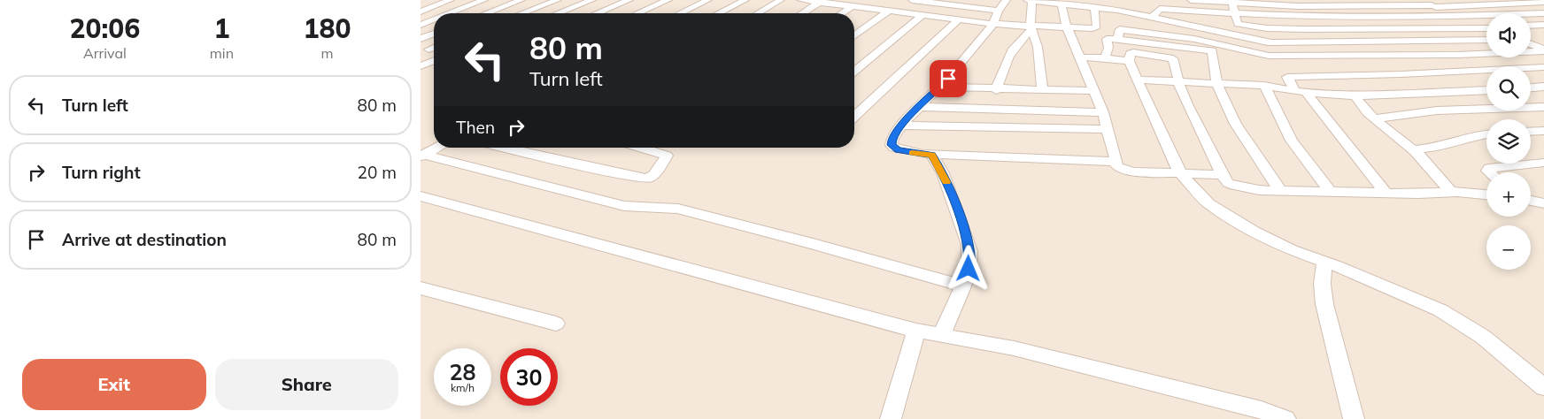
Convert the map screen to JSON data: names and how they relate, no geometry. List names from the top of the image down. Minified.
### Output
{"page":{"eta":["20:06","Arrival","1","min","180","m"],"map_buttons":["+","−"],"turn":["80 m","Turn left"],"list":[{"name":"Turn left","value":"80 m"},{"name":"Turn right","value":"20 m"},{"name":"Arrive at destination","value":"80 m"}],"then":"Then","speed":"28 km/h","limit":"30","buttons":["Exit","Share"]}}
